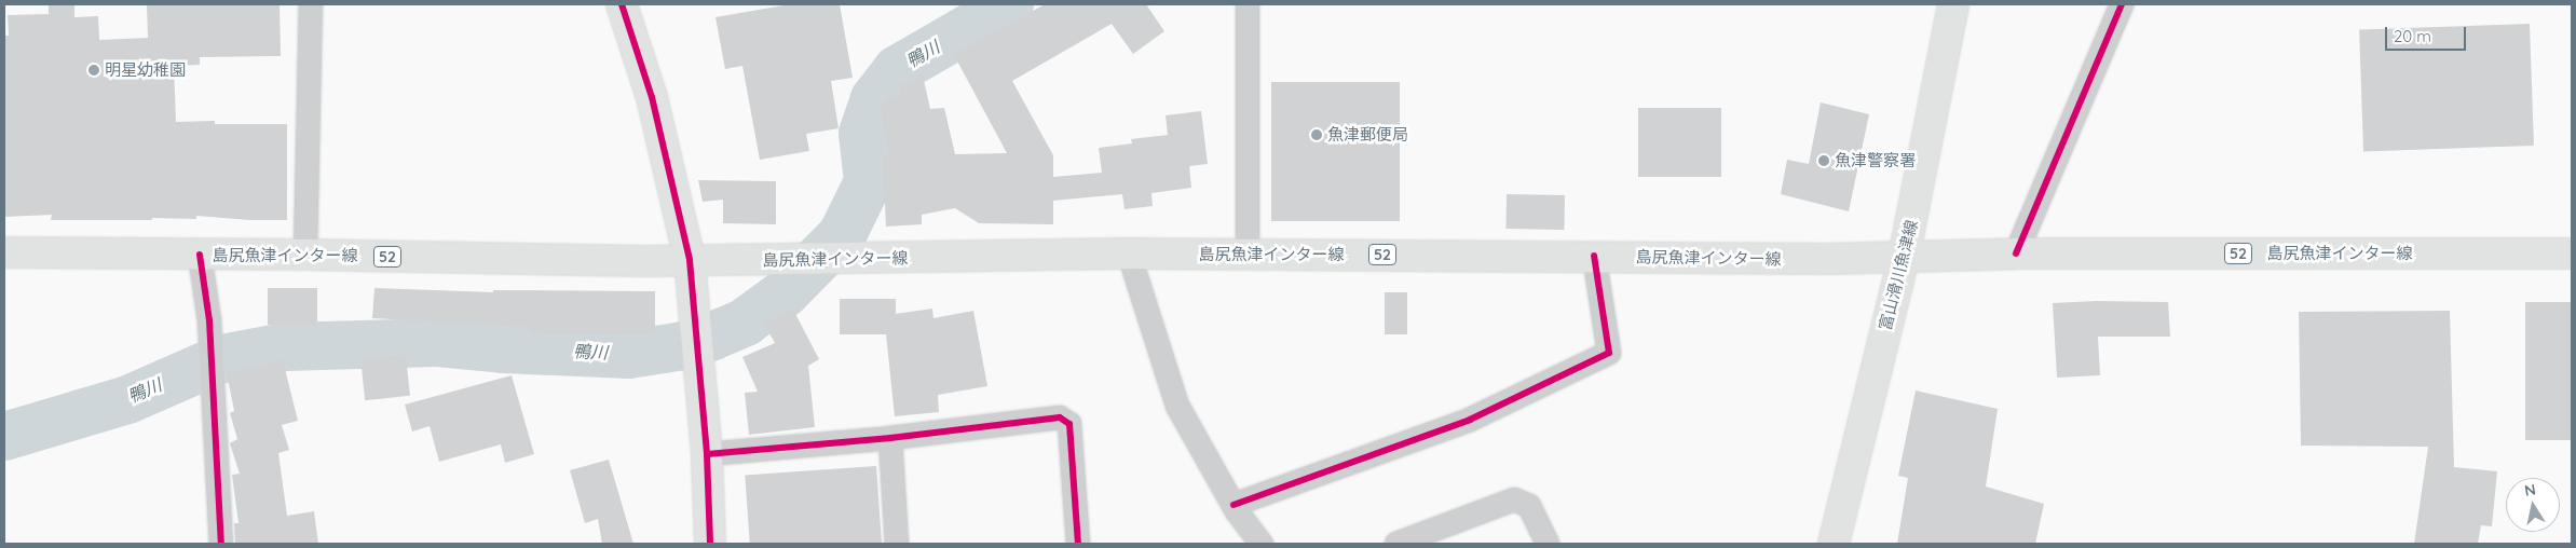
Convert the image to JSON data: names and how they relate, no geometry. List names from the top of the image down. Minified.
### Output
{"streets":{"main road":["52","島尻魚津インター線","富山滑川魚津線"]},"crossings":[["島尻魚津インター線","富山滑川魚津線"]],"water":["鴨川"],"places":["明星幼稚園","魚津郵便局","魚津警察署"],"scale_bar":"20 m","north":"top"}
